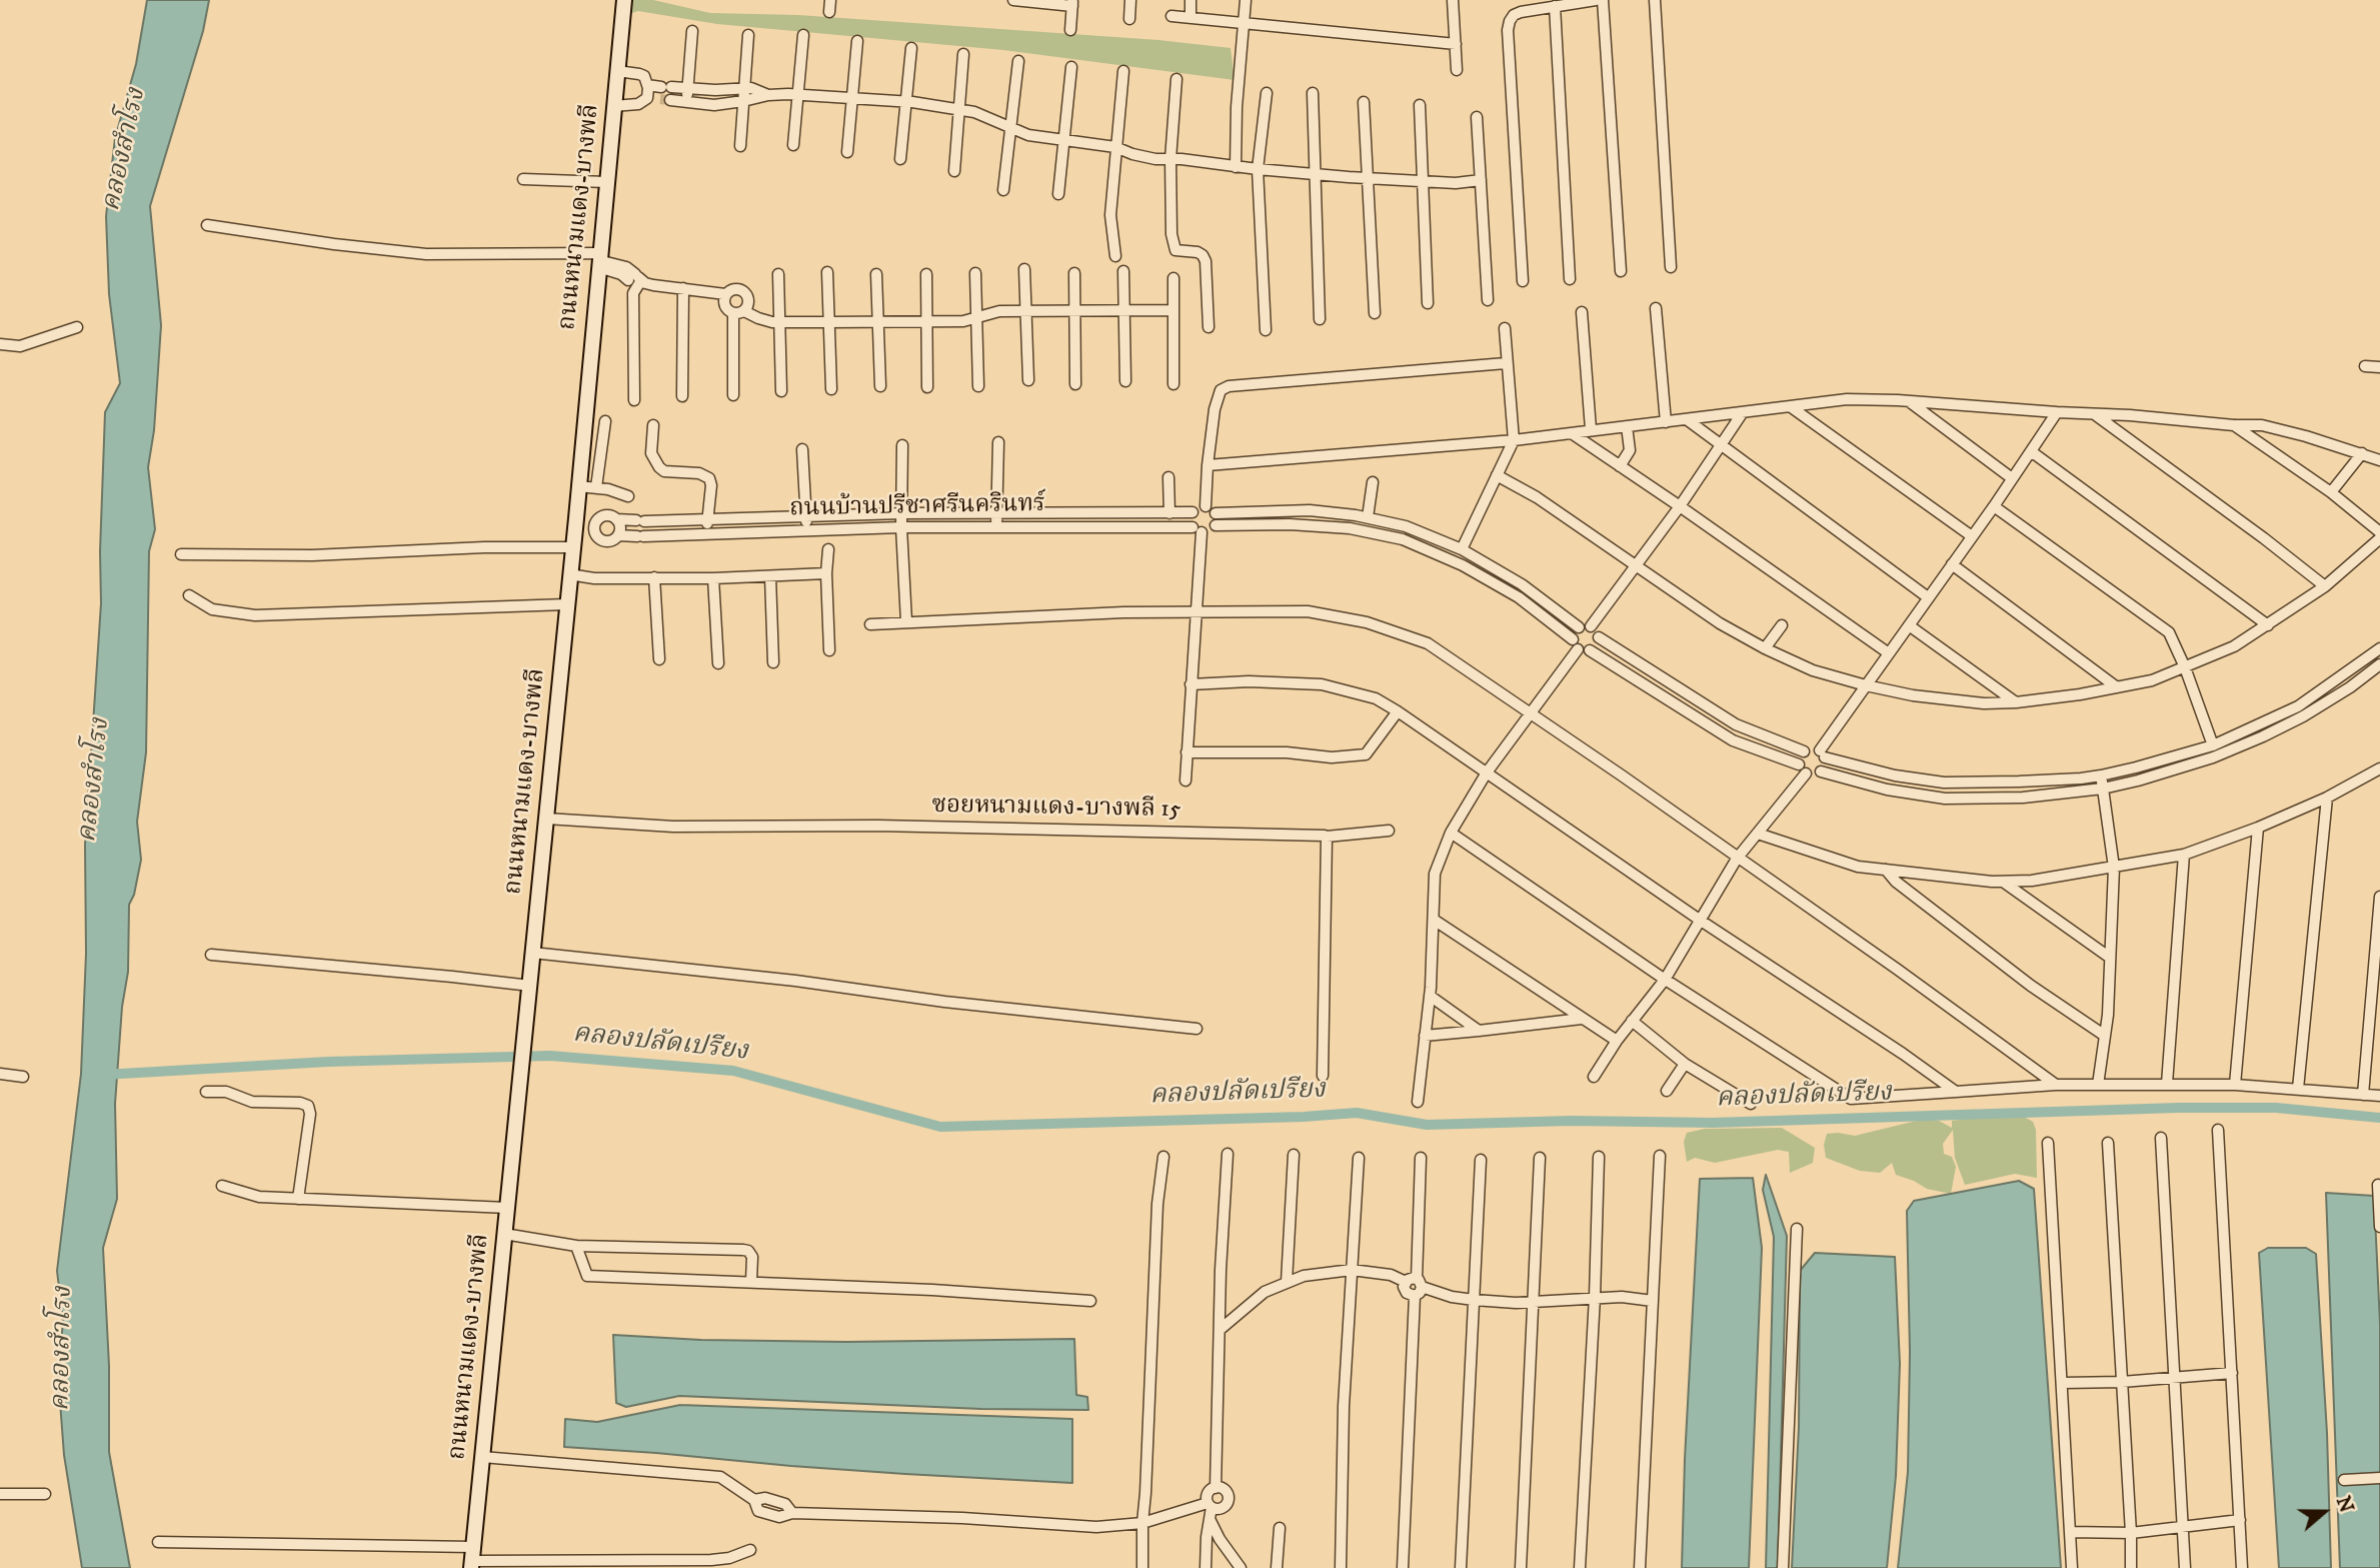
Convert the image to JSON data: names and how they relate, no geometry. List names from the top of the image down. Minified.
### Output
{"streets":{"main road":["ถนนหนามแดง-บางพลี"],"street":["ถนนบ้านปรีชาศรีนครินทร์","ซอยหนามแดง-บางพลี 15"]},"crossings":[["ถนนหนามแดง-บางพลี","ซอยหนามแดง-บางพลี 15"]],"water":["คลองสำโรง","คลองปลัดเปรียง"],"north":"right"}
